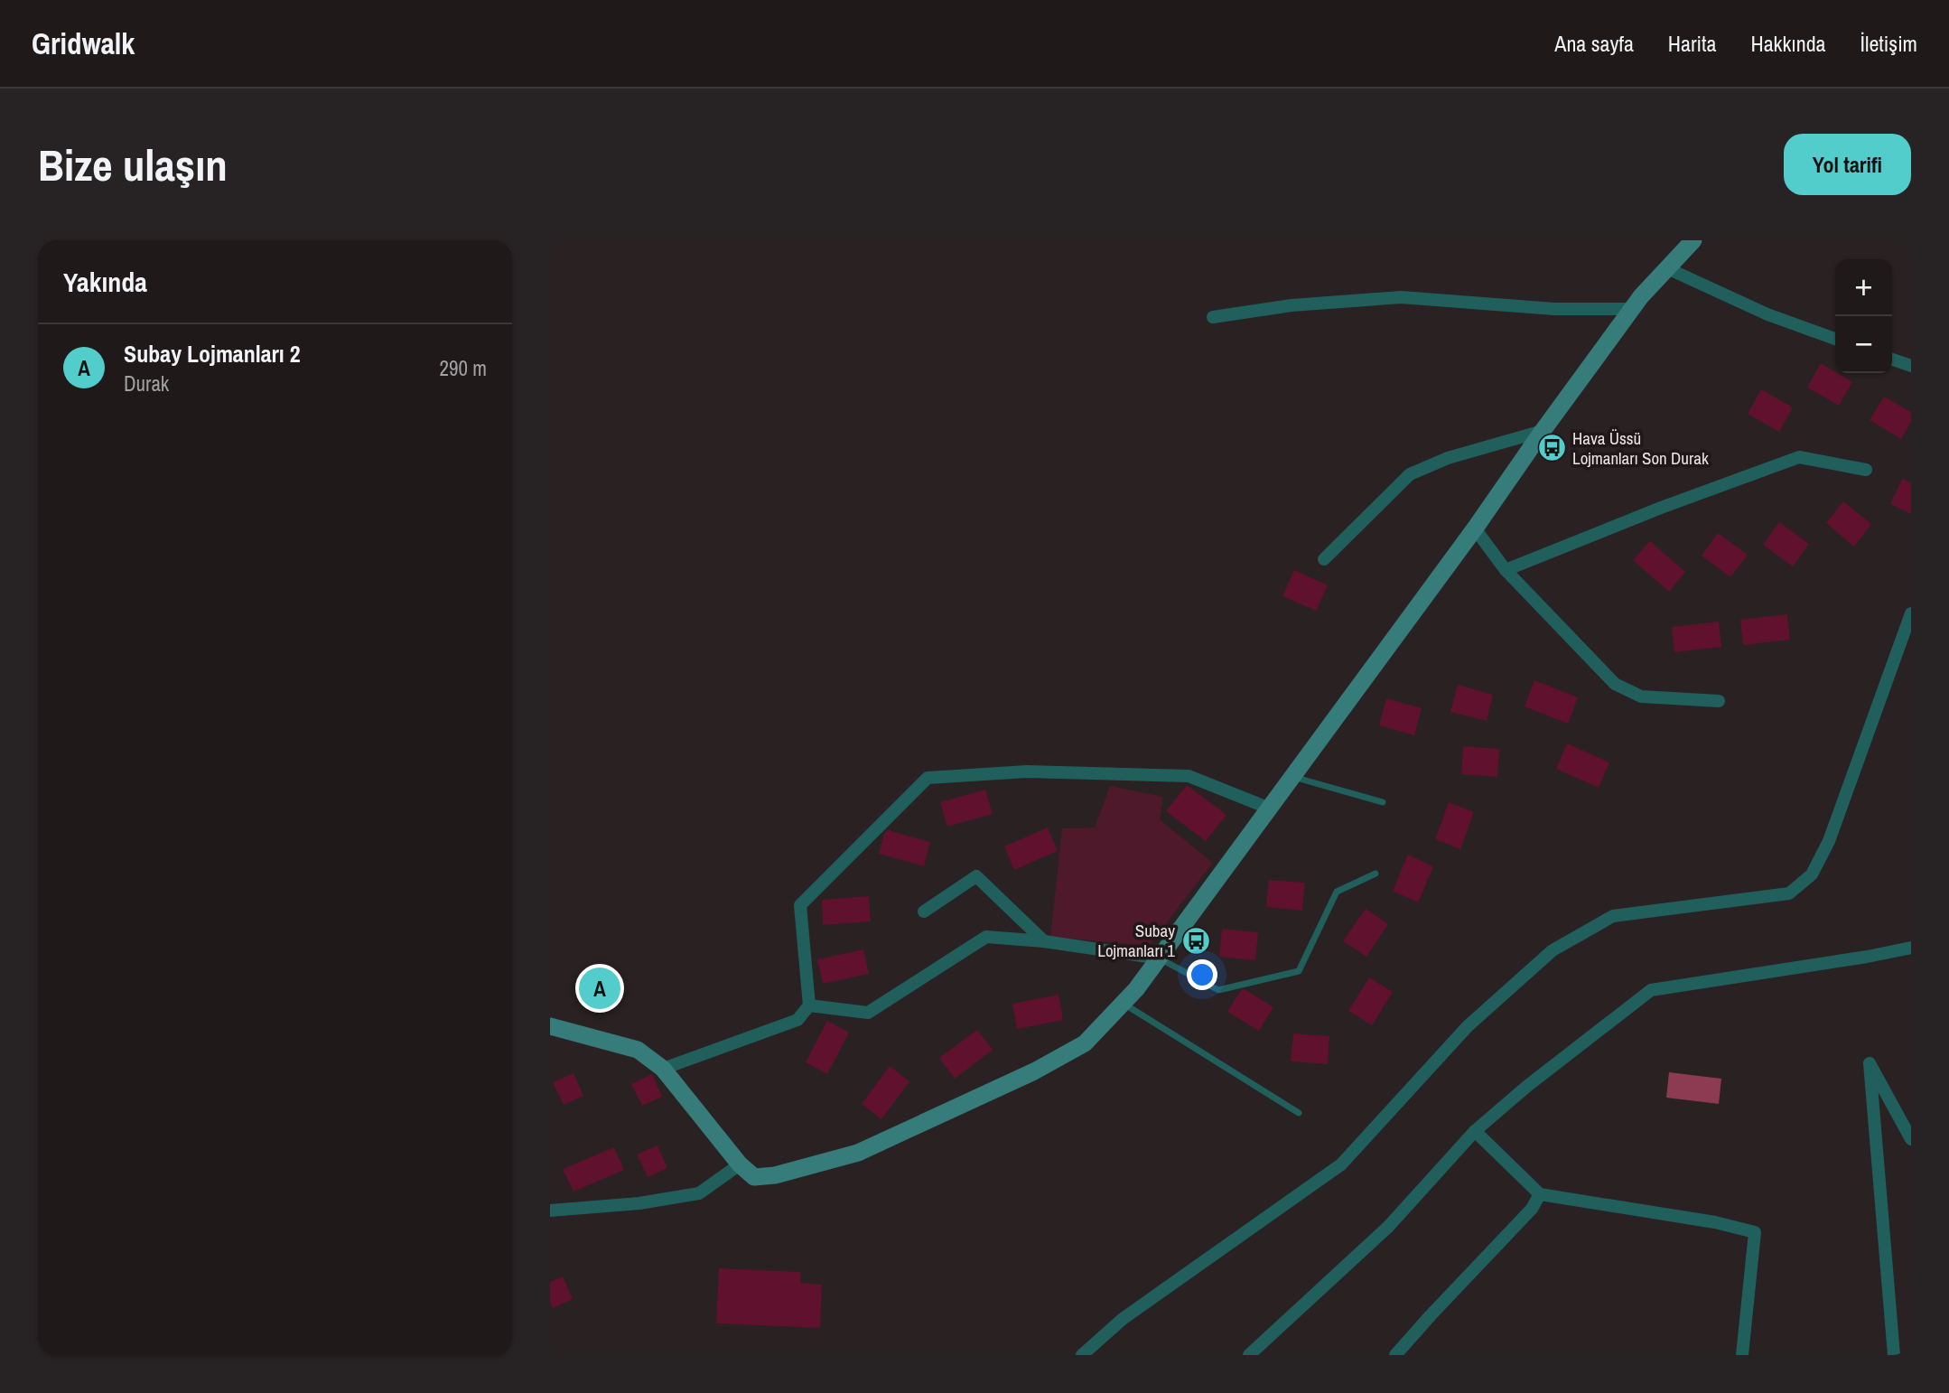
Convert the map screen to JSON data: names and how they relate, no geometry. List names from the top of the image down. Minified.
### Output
{"places":{"bus stop":["Hava Üssü Lojmanları Son Durak","Subay Lojmanları 1"]},"page":{"header":"Gridwalk","nav":["Ana sayfa","Harita","Hakkında","İletişim"],"buttons":"Yol tarifi","title":"Bize ulaşın","heading":"Yakında","map_buttons":["+","−"],"list":[{"mark":"A","name":"Subay Lojmanları 2","note":"Durak","value":"290 m"}],"pins":"A"}}
